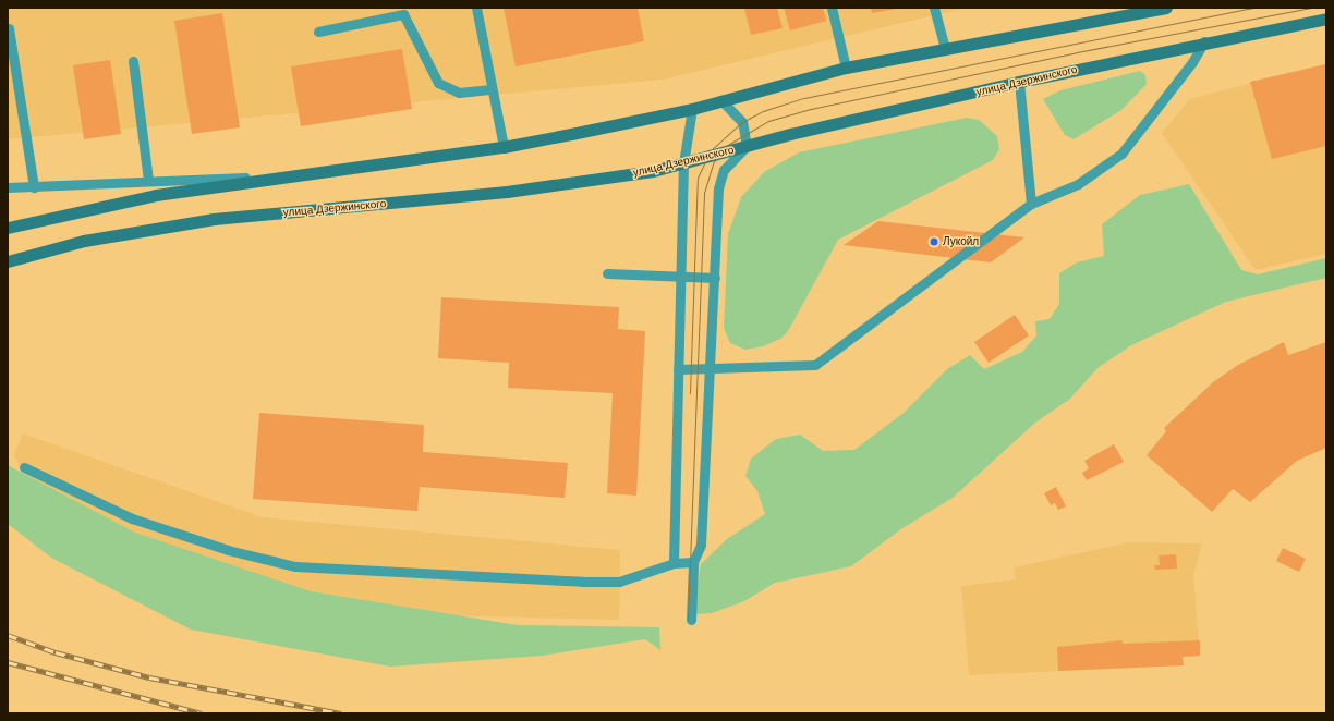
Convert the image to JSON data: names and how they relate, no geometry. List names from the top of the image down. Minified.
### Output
{"streets":{"main road":["улица Дзержинского"]},"places":["Лукойл"]}
